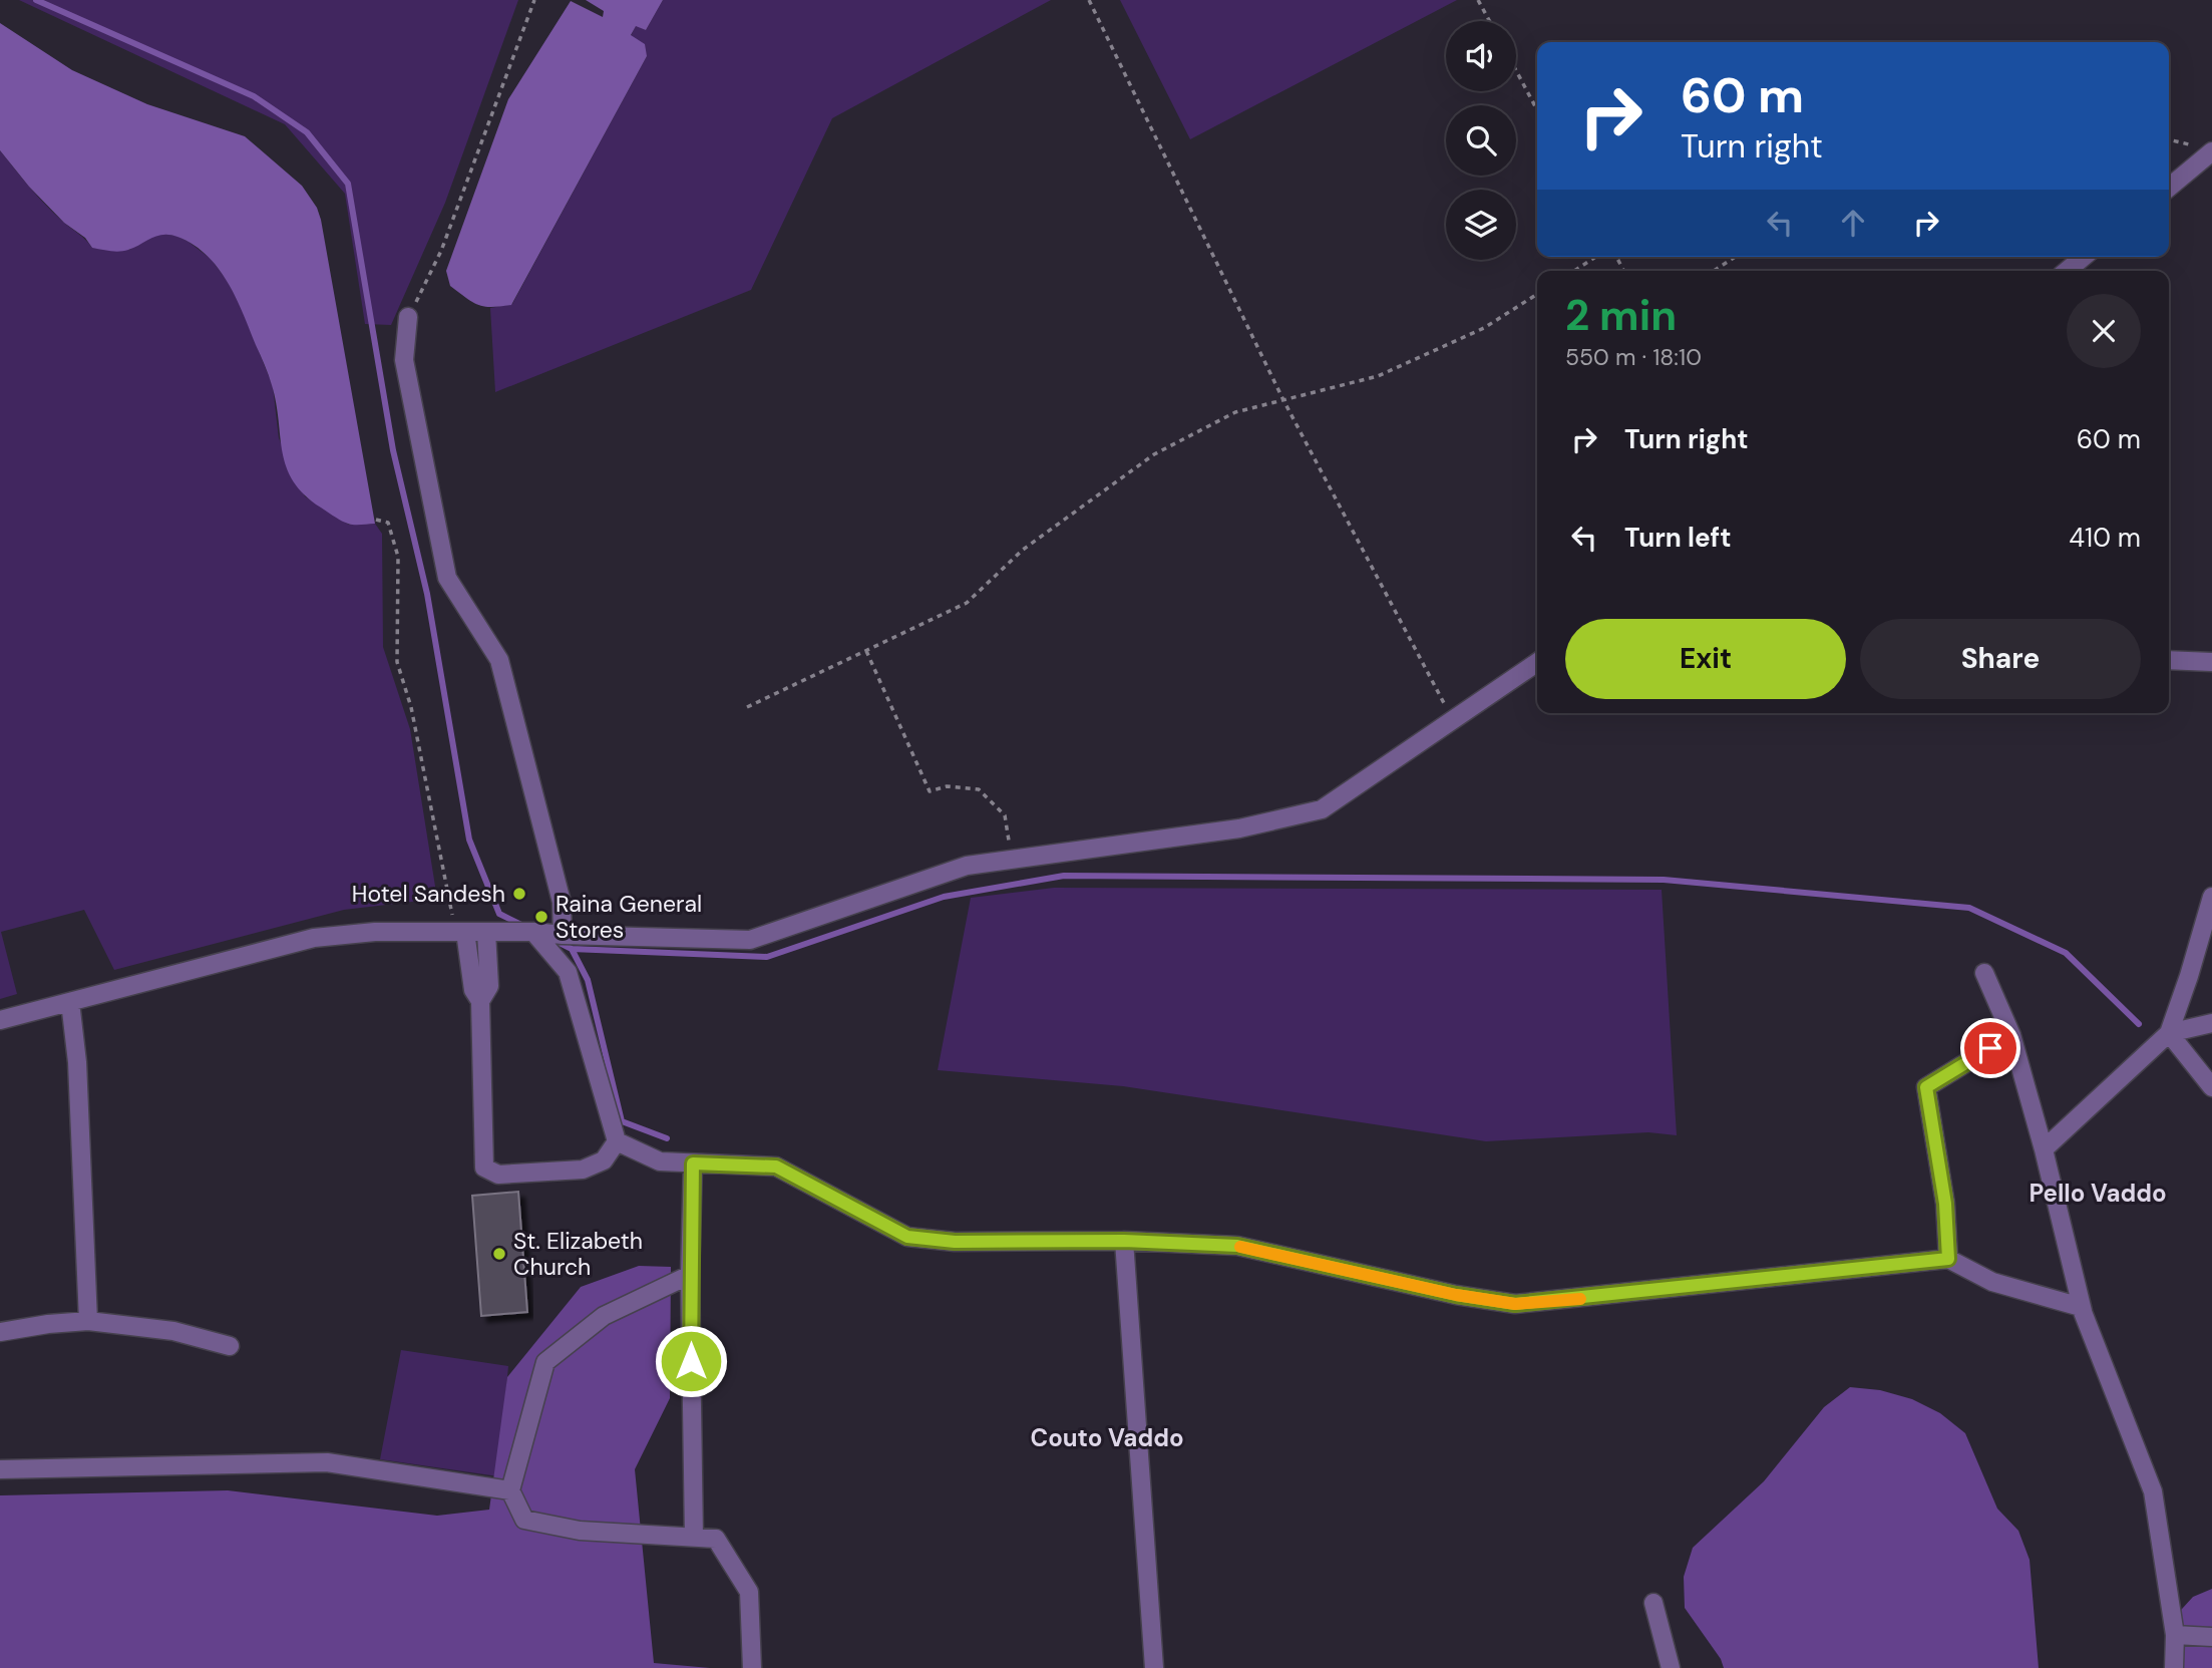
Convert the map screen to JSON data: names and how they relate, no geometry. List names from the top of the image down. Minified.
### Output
{"districts":["Pello Vaddo","Couto Vaddo"],"places":["Hotel Sandesh","Raina General Stores","St. Elizabeth Church"],"page":{"turn":["60 m","Turn right"],"heading":["2 min","550 m · 18:10"],"list":[{"name":"Turn right","value":"60 m"},{"name":"Turn left","value":"410 m"}],"buttons":["Exit","Share"]}}
